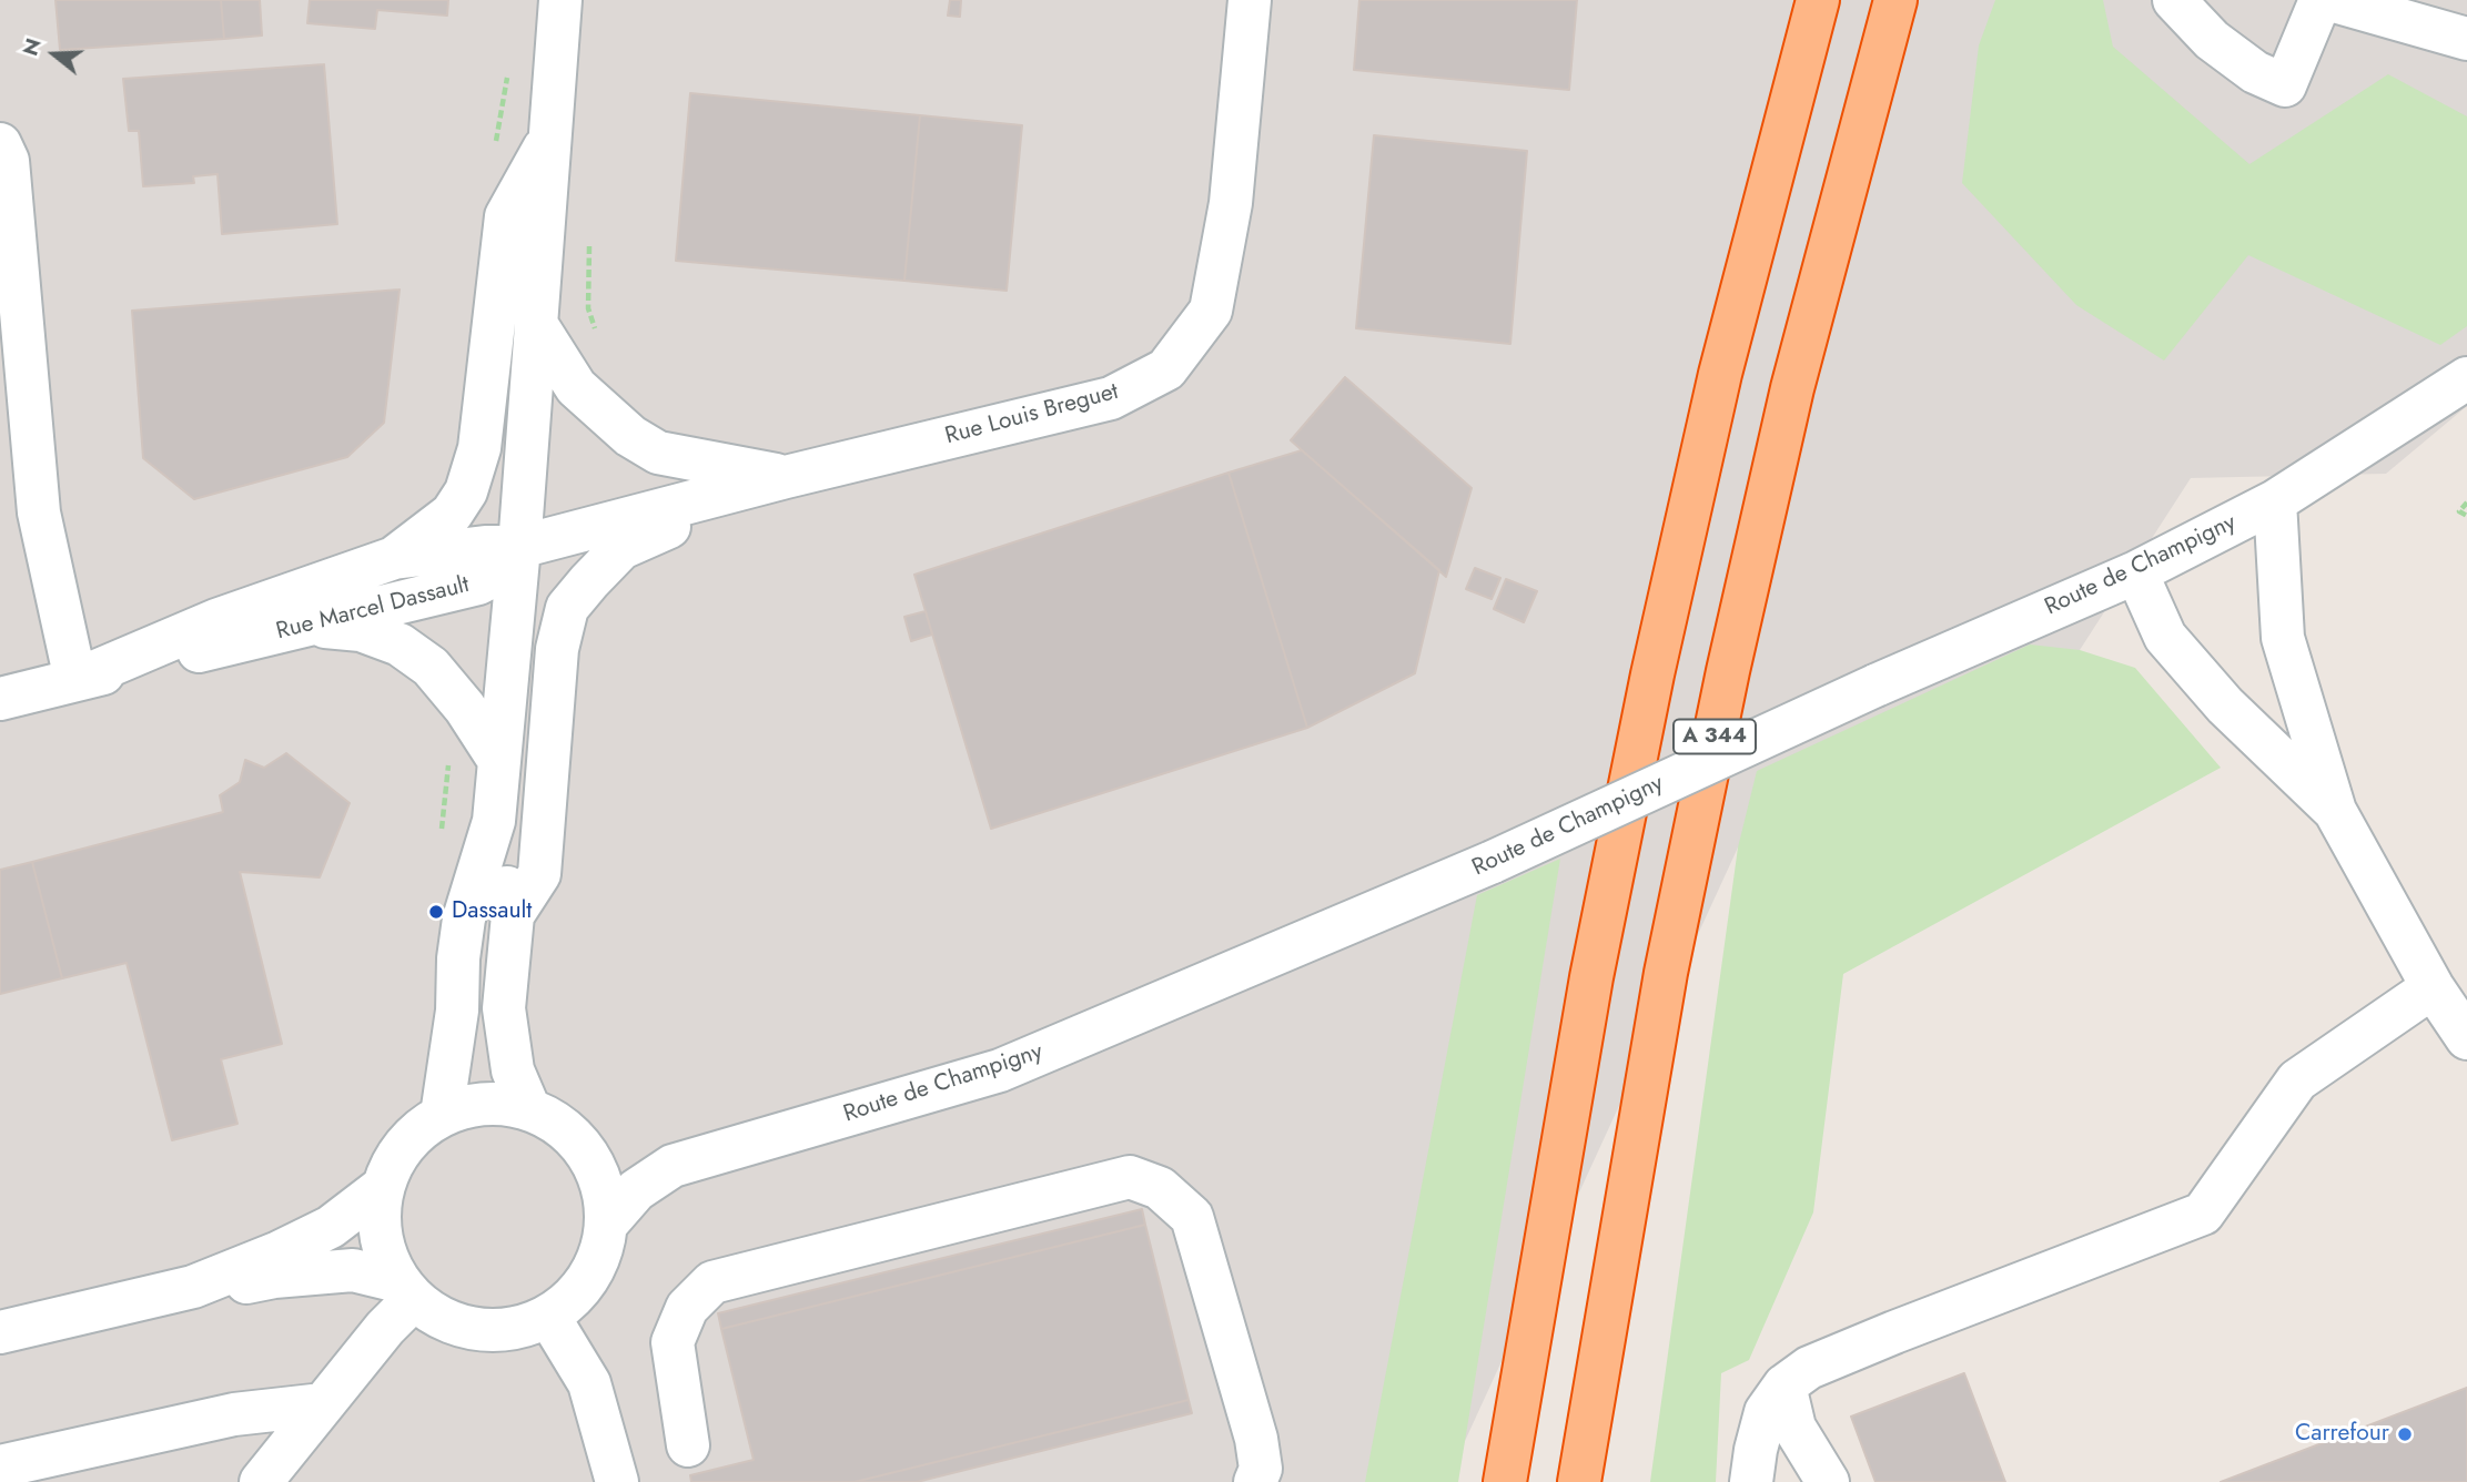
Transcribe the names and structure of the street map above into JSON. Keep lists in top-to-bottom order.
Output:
{
  "streets": {
    "highway": ["A 344"],
    "street": ["Rue Louis Breguet", "Route de Champigny", "Rue Marcel Dassault"]
  },
  "crossings": [
    ["Rue Louis Breguet", "Rue Marcel Dassault"]
  ],
  "places": ["Dassault", "Carrefour"],
  "north": "left"
}
